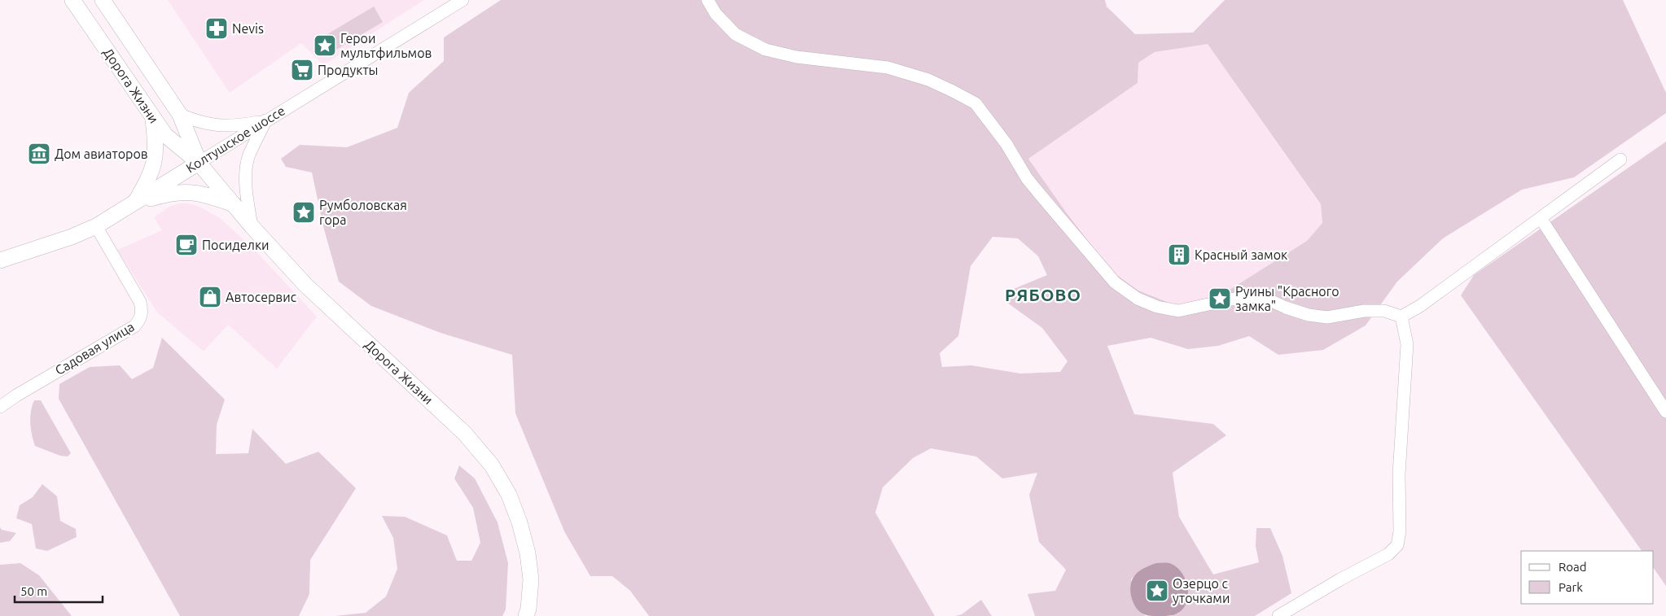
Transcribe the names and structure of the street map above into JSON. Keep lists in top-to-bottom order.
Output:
{
  "streets": {
    "main road": ["Дорога Жизни", "Колтушское шоссе"],
    "street": ["Садовая улица"]
  },
  "crossings": [
    ["Дорога Жизни", "Колтушское шоссе"],
    ["Колтушское шоссе", "Садовая улица"]
  ],
  "districts": ["РЯБОВО"],
  "places": {
    "pharmacy": ["Nevis"],
    "place": [
      "Герои мультфильмов",
      "Румболовская гора",
      "Руины \"Красного замка\"",
      "Озерцо с уточками"
    ],
    "supermarket": ["Продукты"],
    "museum": ["Дом авиаторов"],
    "cafe": ["Посиделки"],
    "building": ["Красный замок"],
    "shop": ["Автосервис"]
  },
  "legend": ["Road", "Park"],
  "scale_bar": "50 m"
}
